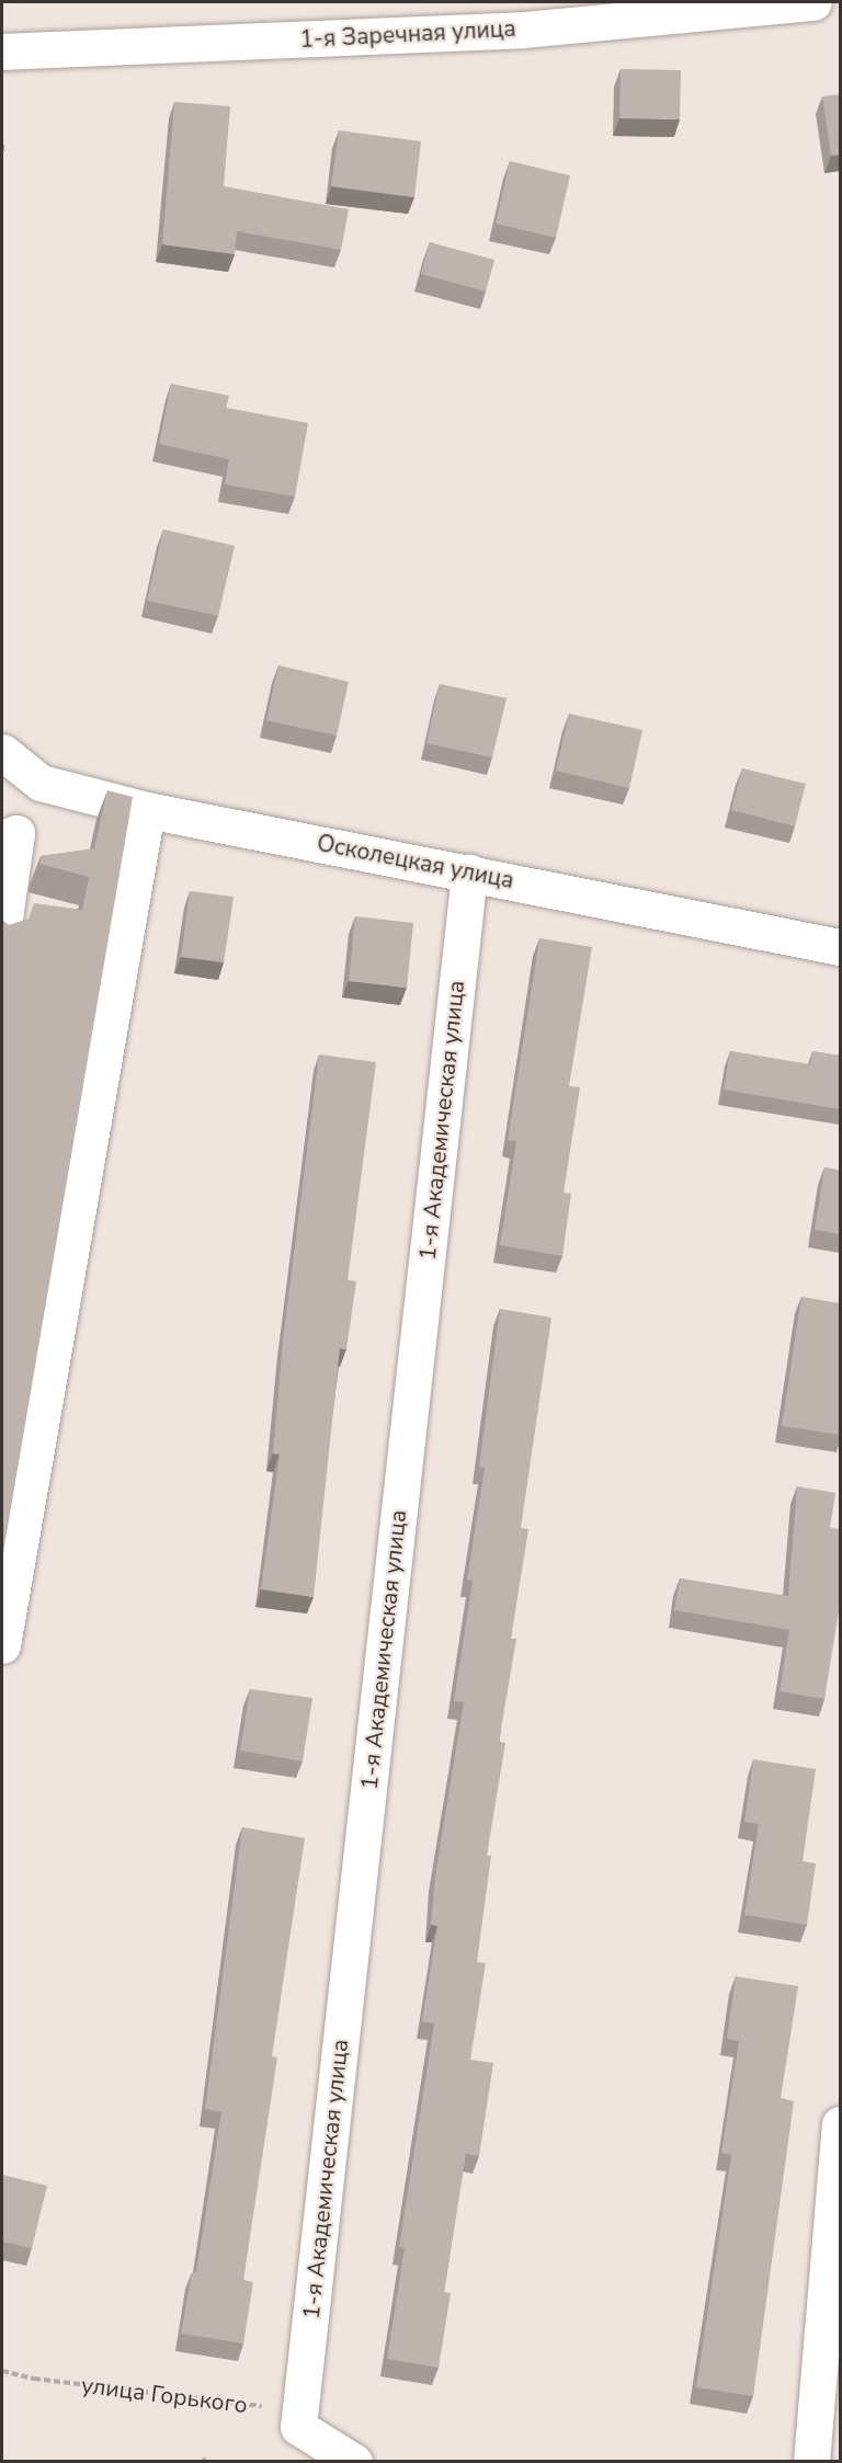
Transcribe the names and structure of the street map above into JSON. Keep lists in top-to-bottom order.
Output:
{
  "streets": {
    "street": ["1-я Заречная улица", "Осколецкая улица", "1-я Академическая улица"],
    "path": ["улица Горького"]
  },
  "crossings": [
    ["Осколецкая улица", "1-я Академическая улица"],
    ["1-я Академическая улица", "улица Горького"]
  ]
}
